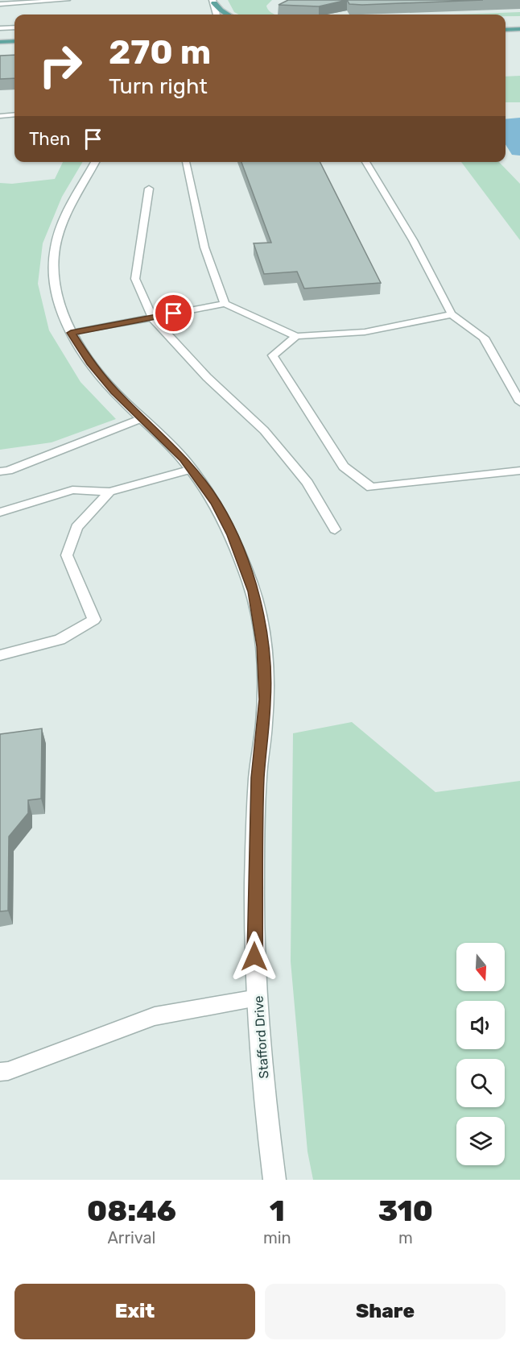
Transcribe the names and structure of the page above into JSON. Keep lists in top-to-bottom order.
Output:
{
  "streets": {
    "street": ["Stafford Drive"]
  },
  "north": "bottom",
  "page": {
    "turn": ["270 m", "Turn right"],
    "then": "Then",
    "eta": [
      "08:46",
      "Arrival",
      "1",
      "min",
      "310",
      "m"
    ],
    "buttons": ["Exit", "Share"]
  }
}
